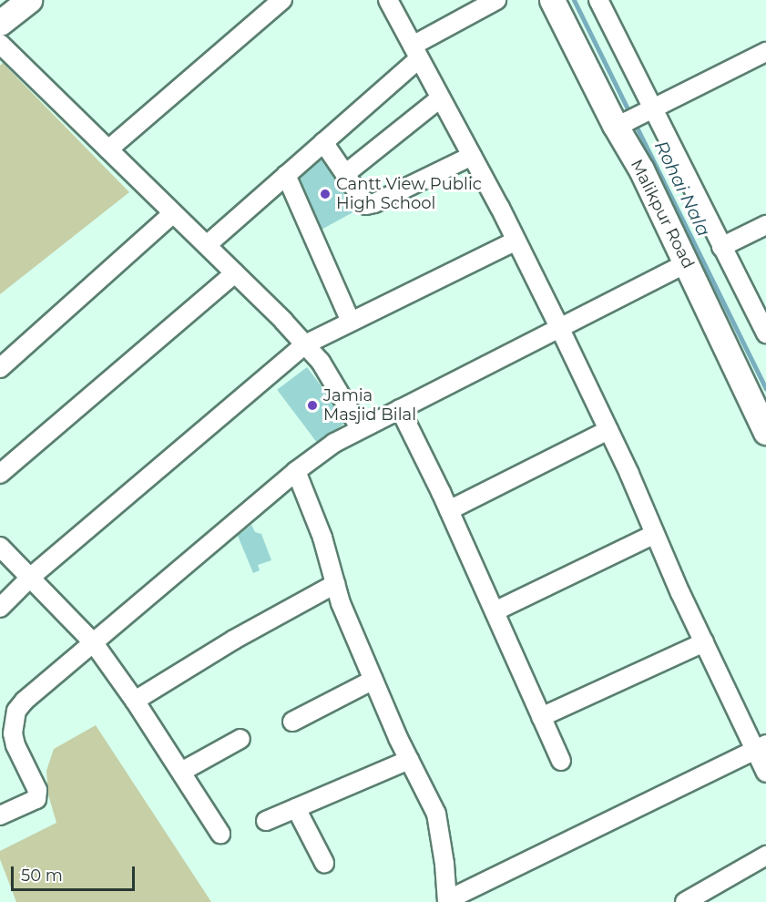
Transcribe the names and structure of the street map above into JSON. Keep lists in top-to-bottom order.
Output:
{
  "streets": {
    "street": ["Malikpur Road"]
  },
  "water": ["Rohai Nala"],
  "places": ["Cantt View Public High School", "Jamia Masjid Bilal"],
  "scale_bar": "50 m"
}
